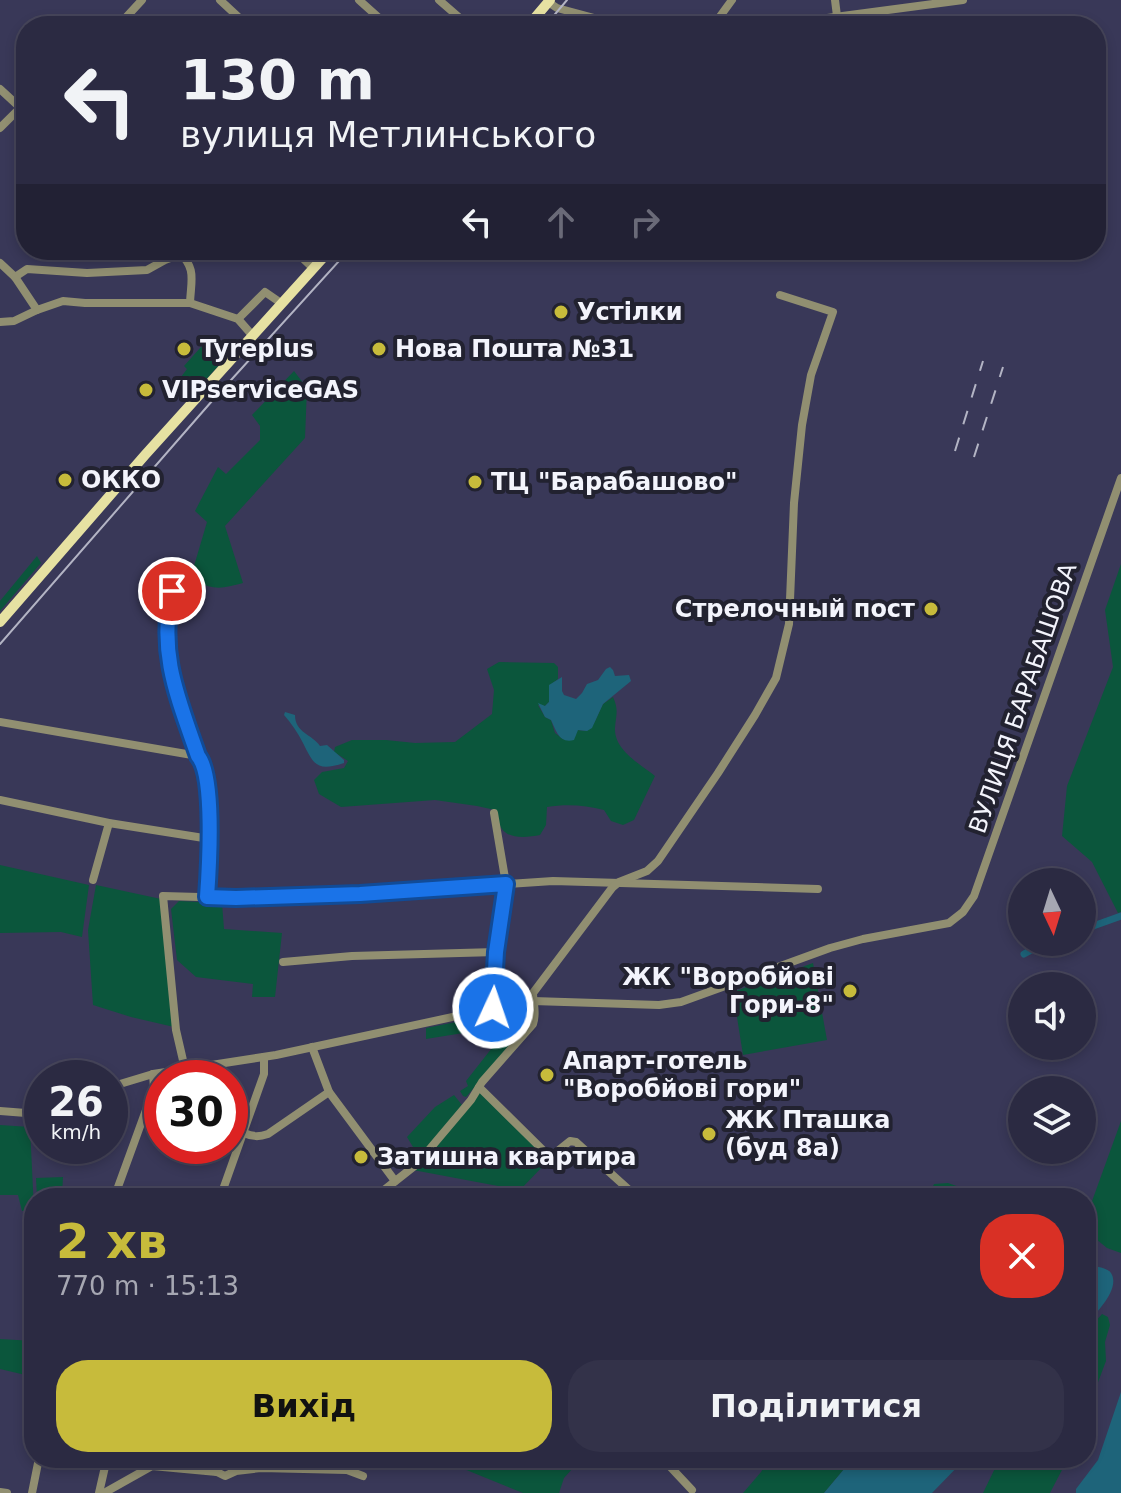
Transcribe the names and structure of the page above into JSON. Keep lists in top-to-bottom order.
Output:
{
  "streets": {
    "street": ["ВУЛИЦЯ БАРАБАШОВА"]
  },
  "places": [
    "Устілки",
    "Tyreplus",
    "Нова Пошта №31",
    "VIPserviceGAS",
    "ОККО",
    "ТЦ \"Барабашово\"",
    "Стрелочный пост",
    "ЖК \"Воробйові Гори-8\"",
    "Апарт-готель \"Воробйові гори\"",
    "ЖК Пташка (буд 8а)",
    "Затишна квартира"
  ],
  "north": "bottom",
  "page": {
    "turn": ["130 m", "вулиця Метлинського"],
    "speed": "26 km/h",
    "limit": "30",
    "heading": ["2 хв", "770 m · 15:13"],
    "buttons": ["Вихід", "Поділитися"]
  }
}
